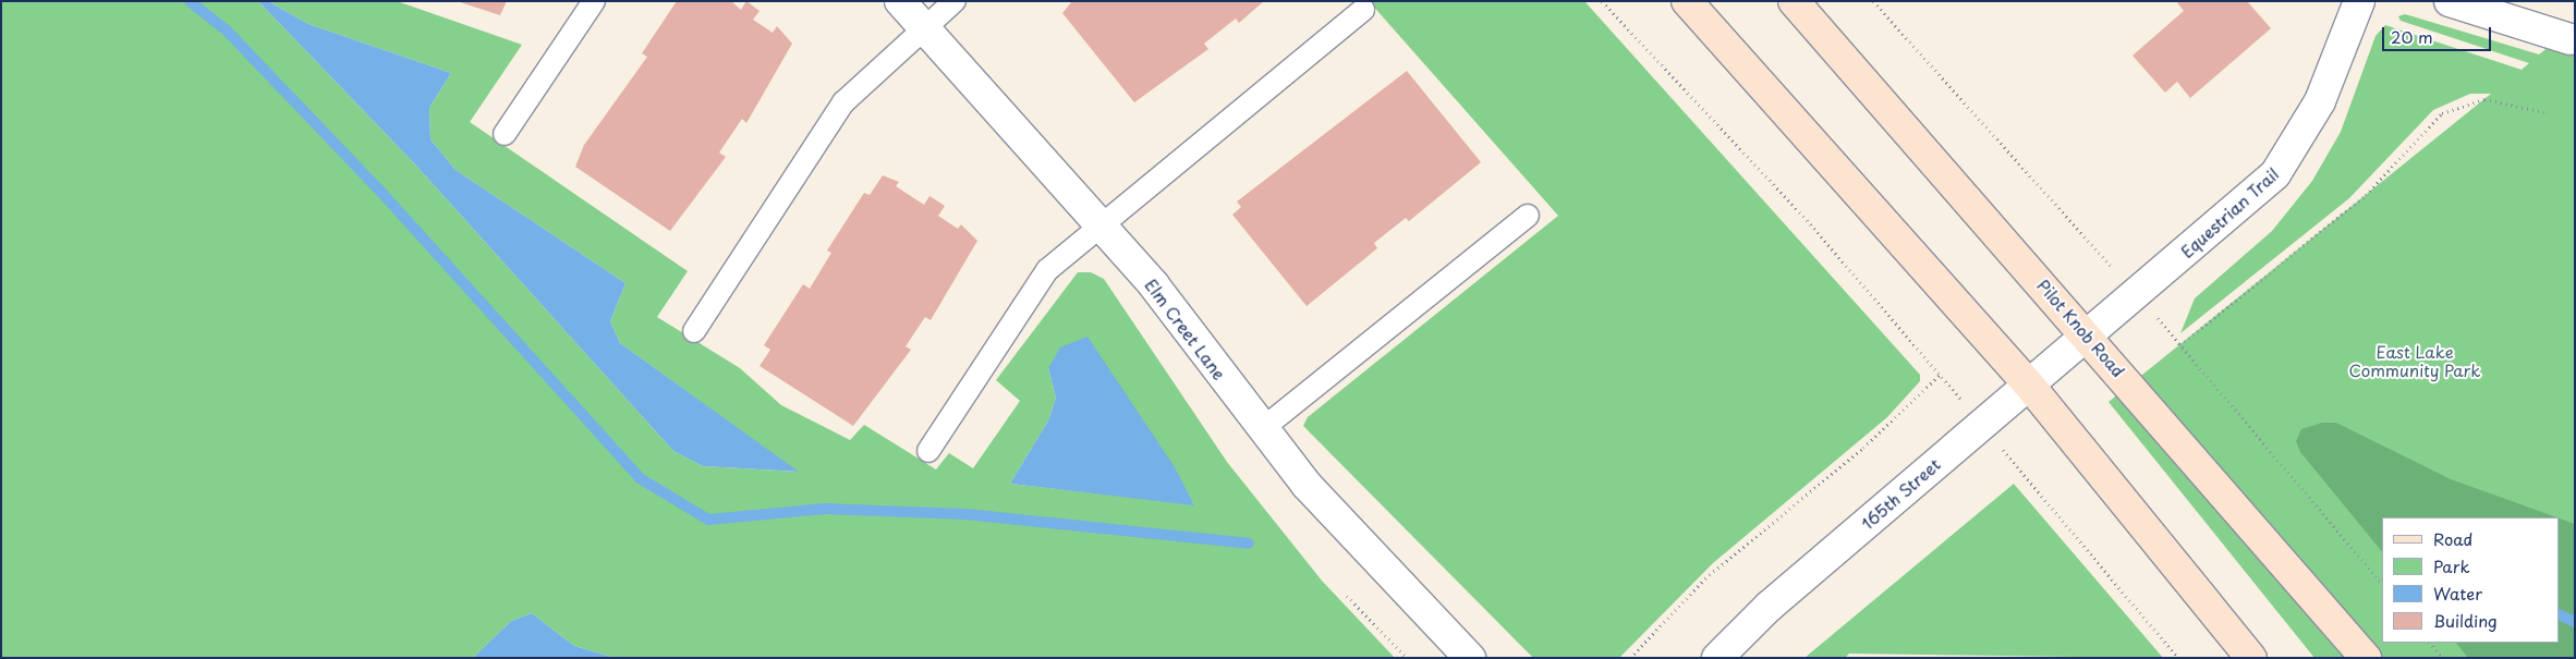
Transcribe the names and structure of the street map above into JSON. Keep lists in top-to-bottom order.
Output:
{
  "streets": {
    "main road": ["Pilot Knob Road"],
    "street": ["Equestrian Trail", "Elm Creet Lane", "165th Street"]
  },
  "crossings": [
    ["Equestrian Trail", "Pilot Knob Road"],
    ["Equestrian Trail", "165th Street"],
    ["Pilot Knob Road", "165th Street"]
  ],
  "parks": ["East Lake Community Park"],
  "legend": [
    "Road",
    "Park",
    "Water",
    "Building"
  ],
  "scale_bar": "20 m"
}
